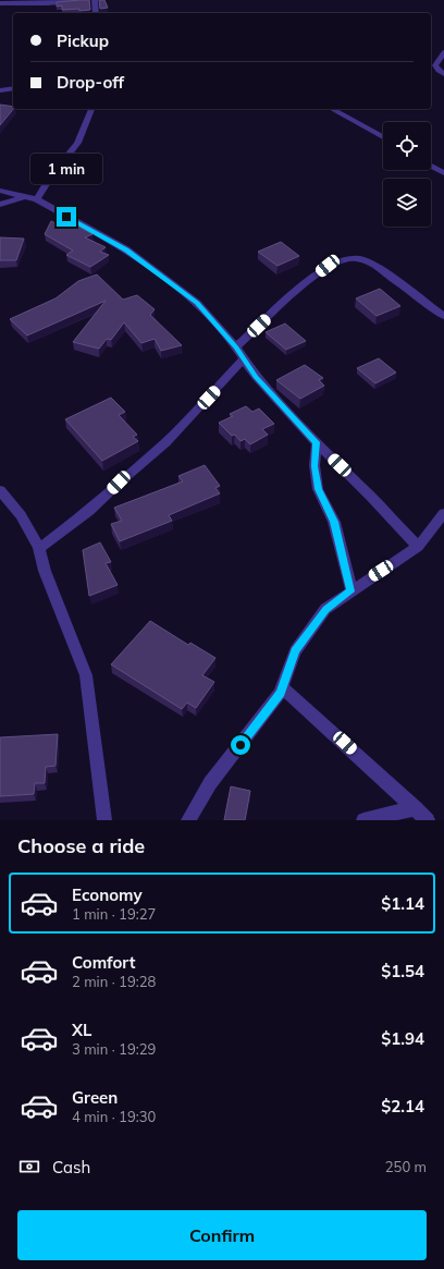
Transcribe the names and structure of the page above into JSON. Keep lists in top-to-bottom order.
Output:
{
  "page": {
    "banner": ["Pickup", "Drop-off"],
    "bubble": "1 min",
    "heading": "Choose a ride",
    "list": [
      {
        "name": "Economy",
        "note": "1 min · 19:27",
        "value": "$1.14"
      },
      {
        "name": "Comfort",
        "note": "2 min · 19:28",
        "value": "$1.54"
      },
      {
        "name": "XL",
        "note": "3 min · 19:29",
        "value": "$1.94"
      },
      {
        "name": "Green",
        "note": "4 min · 19:30",
        "value": "$2.14"
      }
    ],
    "pay": ["Cash", "250 m"],
    "buttons": "Confirm"
  }
}
